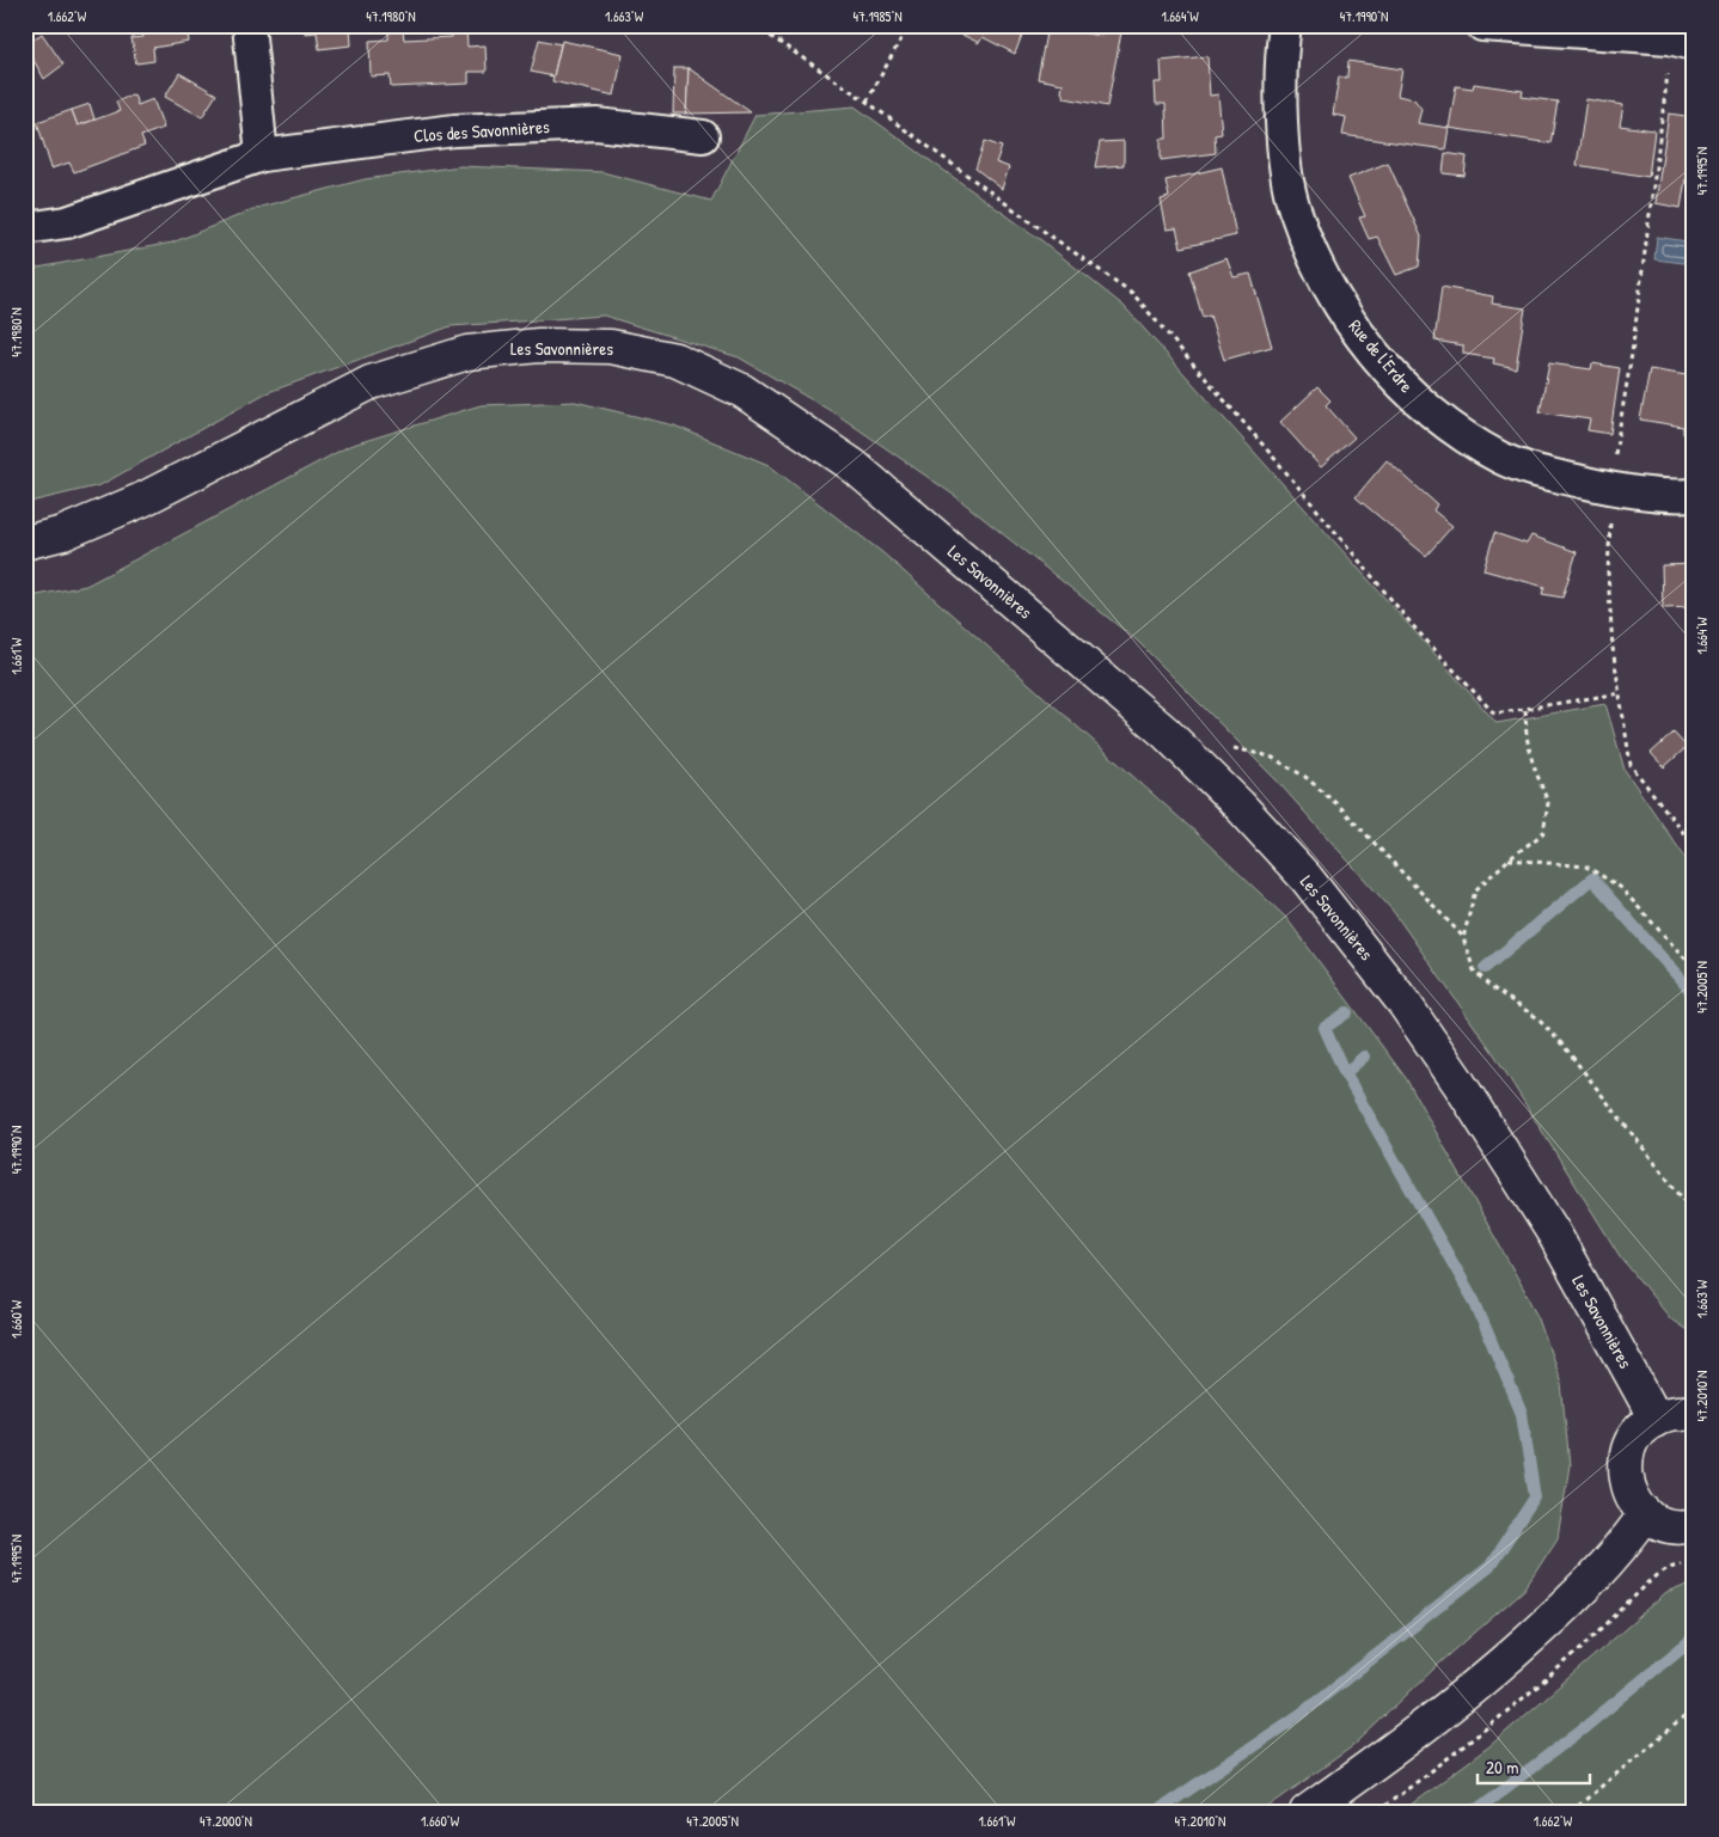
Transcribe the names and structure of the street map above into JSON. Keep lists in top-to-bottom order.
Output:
{
  "streets": {
    "street": ["Clos des Savonnières", "Les Savonnières", "Rue de l'Erdre"]
  },
  "scale_bar": "20 m",
  "coordinates": [
    "1.662°W",
    "47.1980°N",
    "1.663°W",
    "47.1985°N",
    "1.664°W",
    "47.1990°N",
    "47.1995°N",
    "1.661°W",
    "47.2005°N",
    "1.660°W",
    "47.2010°N",
    "47.2000°N"
  ]
}
